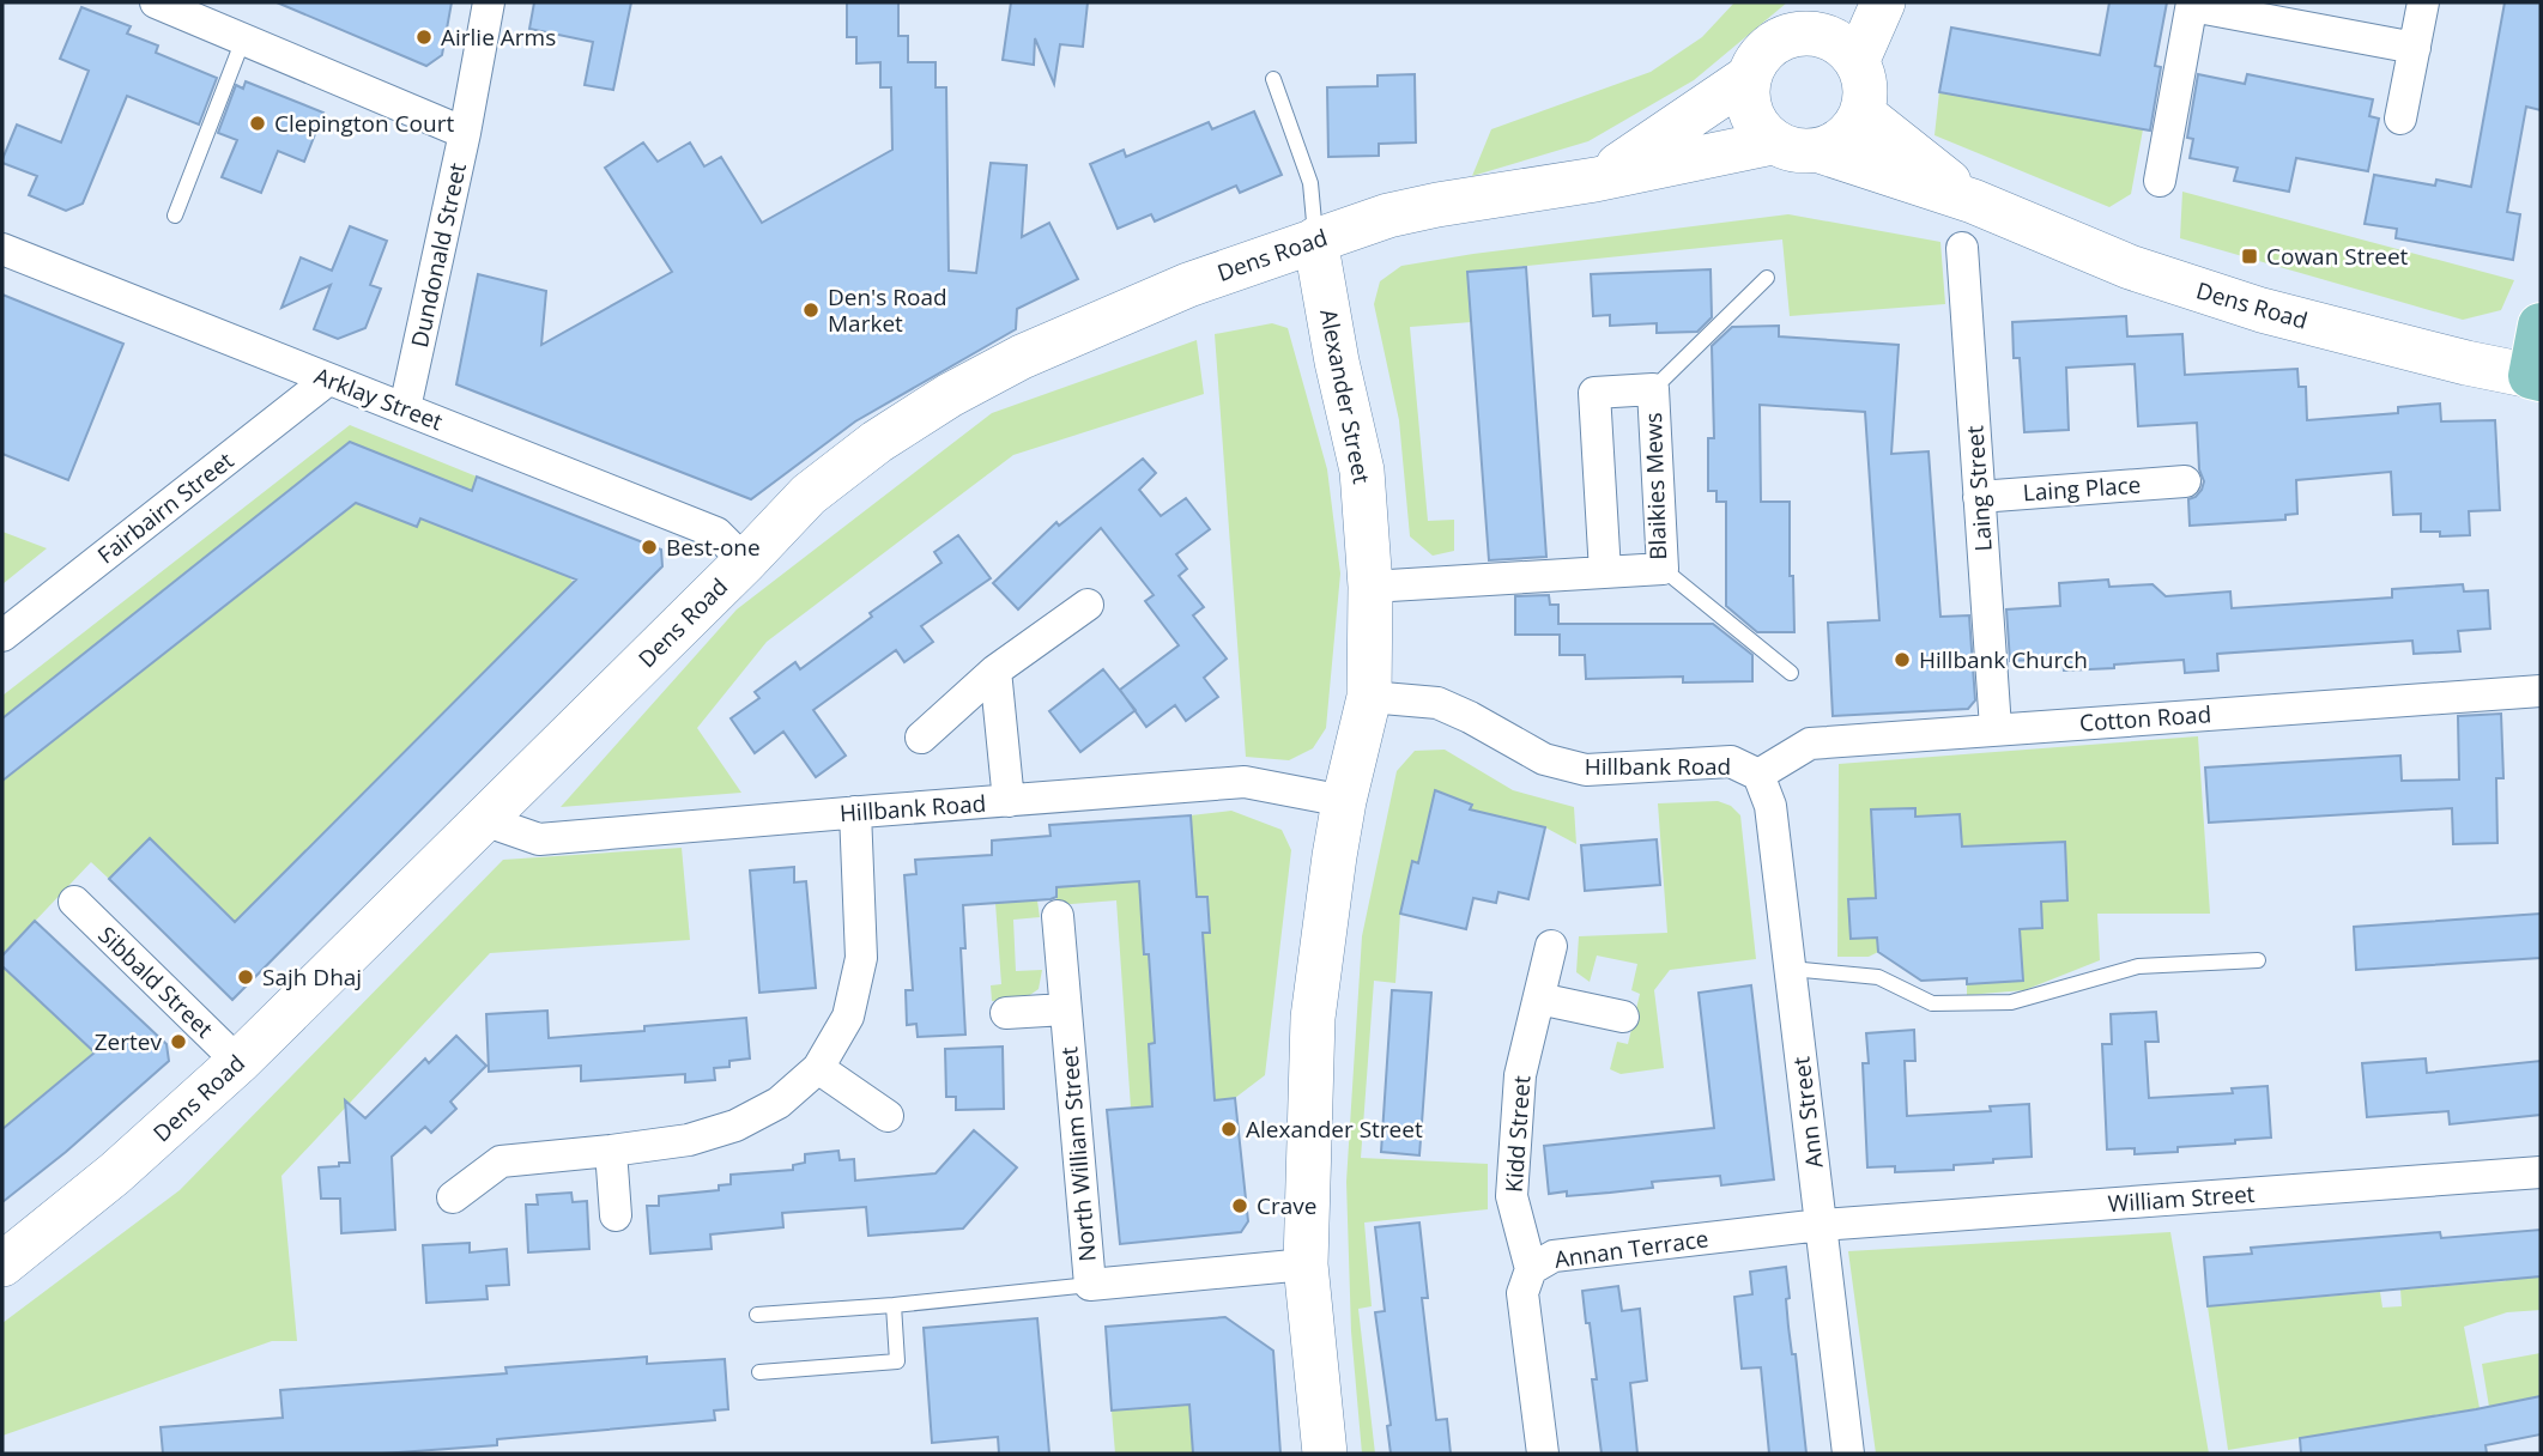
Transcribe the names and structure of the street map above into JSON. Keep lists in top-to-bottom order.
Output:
{
  "streets": {
    "main road": ["Dens Road", "Alexander Street"],
    "street": [
      "Dundonald Street",
      "Arklay Street",
      "Blaikies Mews",
      "Laing Street",
      "Laing Place",
      "Fairbairn Street",
      "Cotton Road",
      "Hillbank Road",
      "Sibbald Street",
      "Ann Street",
      "Kidd Street",
      "North William Street",
      "William Street",
      "Annan Terrace"
    ]
  },
  "crossings": [
    ["Dundonald Street", "Arklay Street"],
    ["Dens Road", "Alexander Street"],
    ["Dens Road", "Arklay Street"],
    ["Dens Road", "Hillbank Road"],
    ["Dens Road", "Sibbald Street"],
    ["Alexander Street", "Blaikies Mews"],
    ["Alexander Street", "Hillbank Road"],
    ["Alexander Street", "North William Street"],
    ["Arklay Street", "Fairbairn Street"],
    ["Laing Street", "Laing Place"],
    ["Laing Street", "Cotton Road"],
    ["Cotton Road", "Hillbank Road"],
    ["Cotton Road", "Ann Street"],
    ["Hillbank Road", "Ann Street"],
    ["Ann Street", "William Street"],
    ["Ann Street", "Annan Terrace"],
    ["Kidd Street", "Annan Terrace"],
    ["William Street", "Annan Terrace"]
  ],
  "places": {
    "other": [
      "Airlie Arms",
      "Clepington Court",
      "Den's Road Market",
      "Best-one",
      "Hillbank Church",
      "Sajh Dhaj",
      "Zertev",
      "Alexander Street",
      "Crave"
    ],
    "transit": ["Cowan Street"]
  }
}
